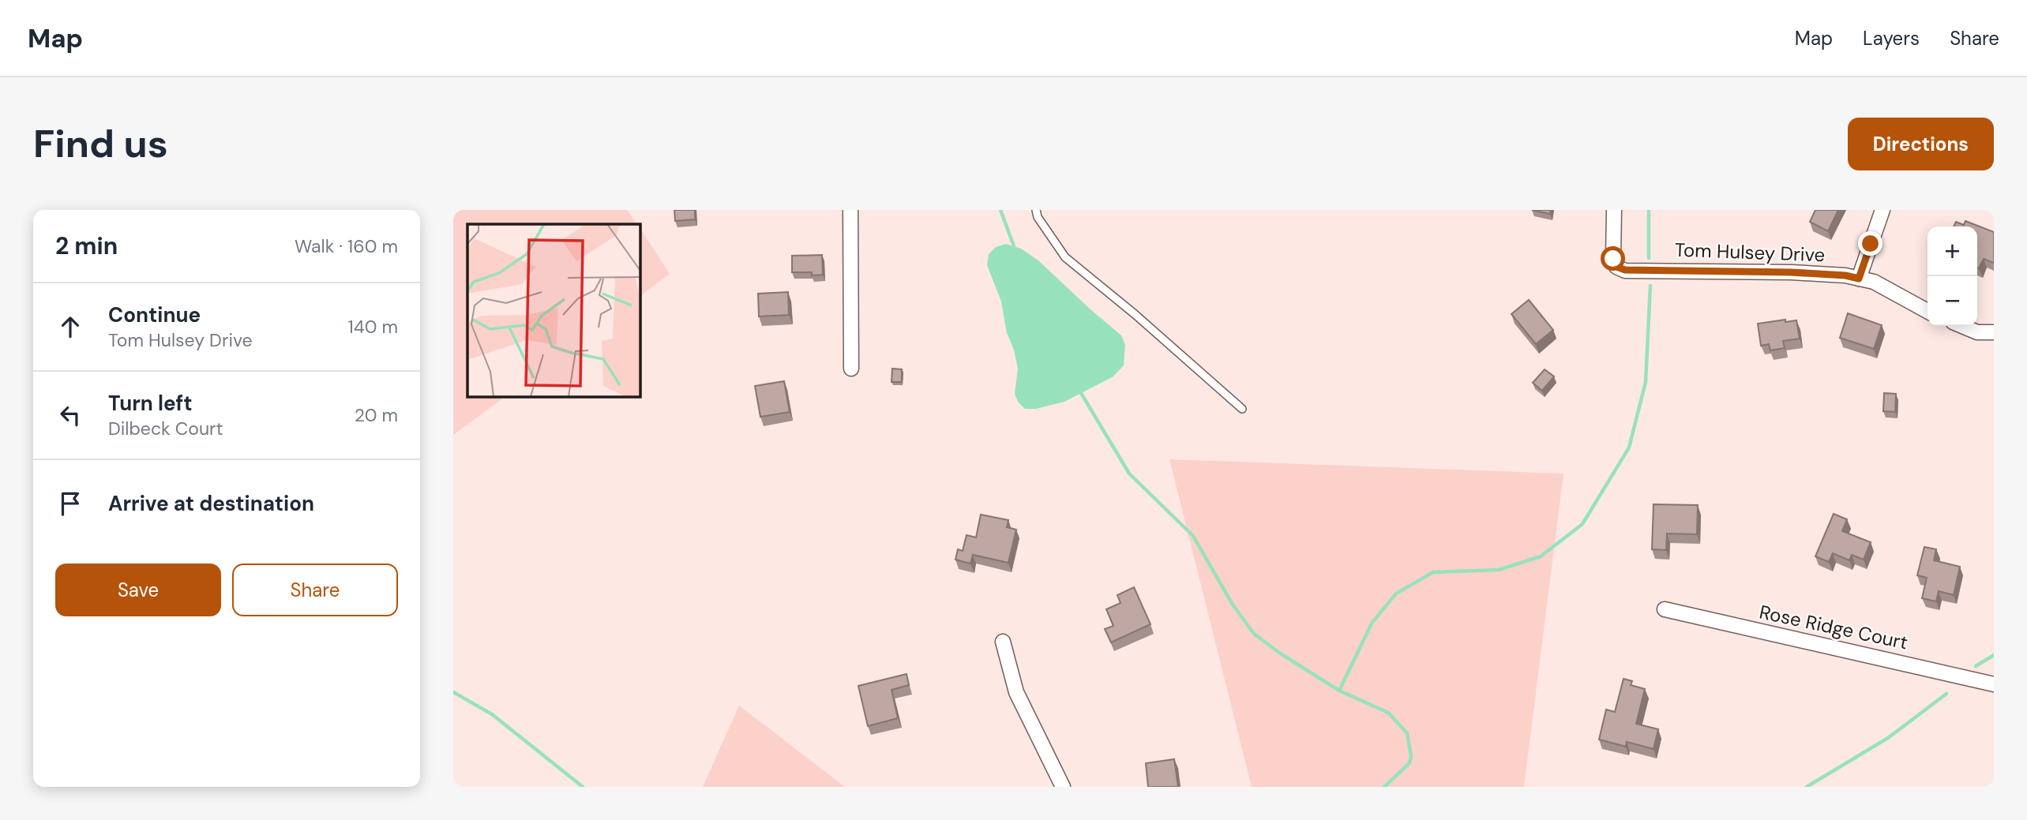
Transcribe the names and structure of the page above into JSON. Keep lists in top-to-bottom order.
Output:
{
  "streets": {
    "street": ["Tom Hulsey Drive", "Rose Ridge Court"]
  },
  "page": {
    "header": "Map",
    "nav": ["Map", "Layers", "Share"],
    "buttons": [
      "Directions",
      ["Save", "Share"]
    ],
    "title": "Find us",
    "heading": ["2 min", "Walk · 160 m"],
    "map_buttons": ["+", "−"],
    "list": [
      ["Continue", "Tom Hulsey Drive", "140 m"],
      ["Turn left", "Dilbeck Court", "20 m"],
      "Arrive at destination"
    ]
  }
}
